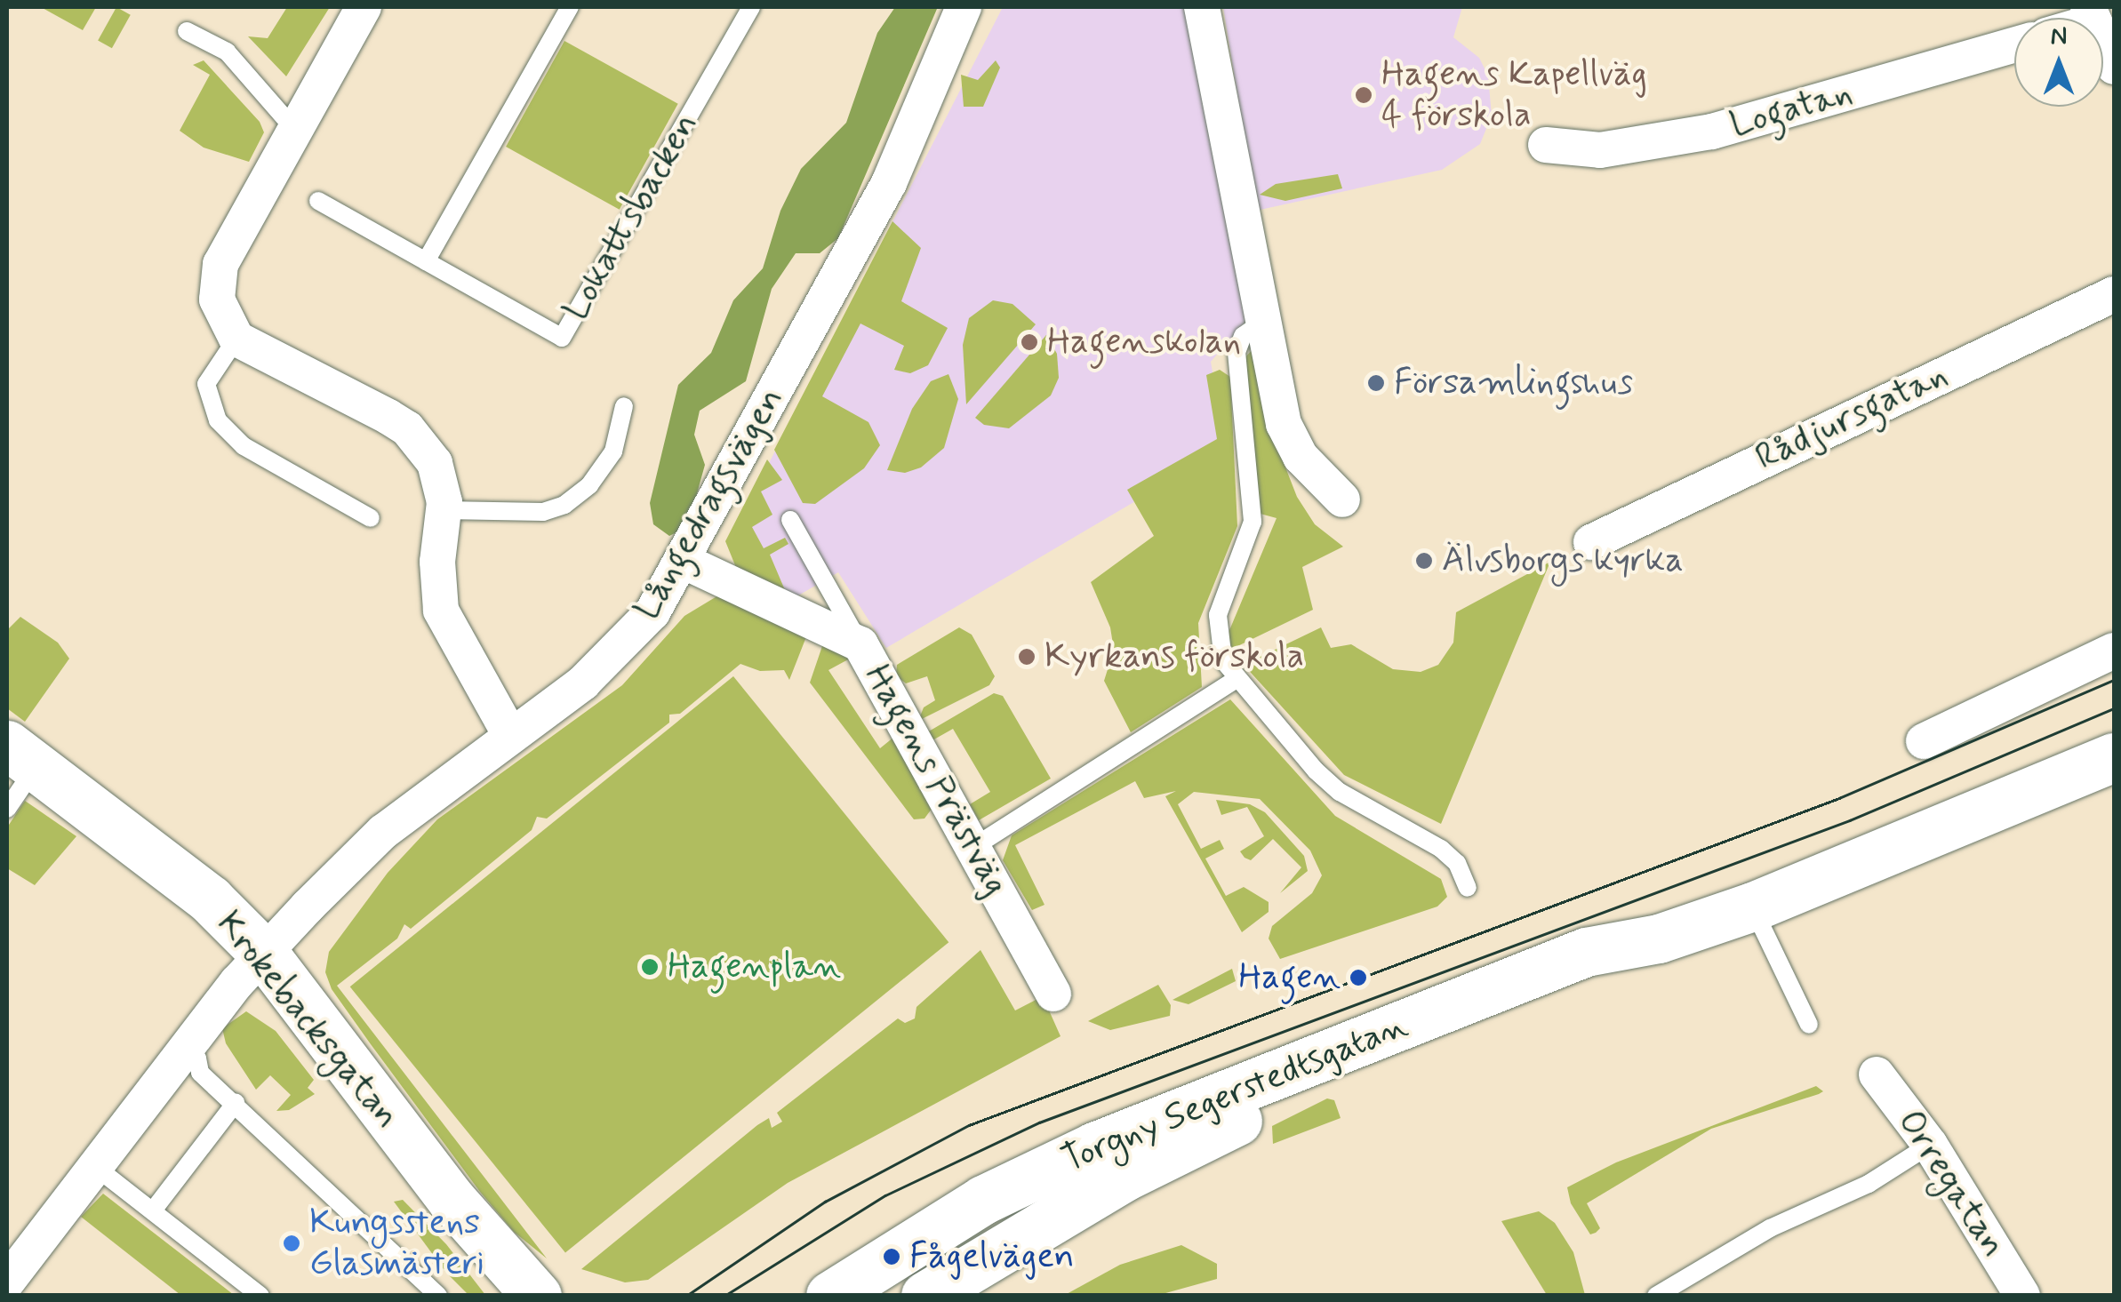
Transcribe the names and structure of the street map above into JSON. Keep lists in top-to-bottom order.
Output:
{
  "streets": {
    "street": [
      "Logatan",
      "Rådjursgatan",
      "Långedragsvägen",
      "Hagens Prästväg",
      "Krokebacksgatan",
      "Torgny Segerstedtsgatan",
      "Orregatan"
    ],
    "lane": ["Lokattsbacken"]
  },
  "crossings": [
    ["Långedragsvägen", "Hagens Prästväg"],
    ["Långedragsvägen", "Krokebacksgatan"]
  ],
  "places": [
    "Hagens Kapellväg 4 förskola",
    "Hagenskolan",
    "Församlingshus",
    "Älvsborgs kyrka",
    "Kyrkans förskola",
    "Hagenplan",
    "Hagen",
    "Kungsstens Glasmästeri",
    "Fågelvägen"
  ],
  "north": "top"
}
